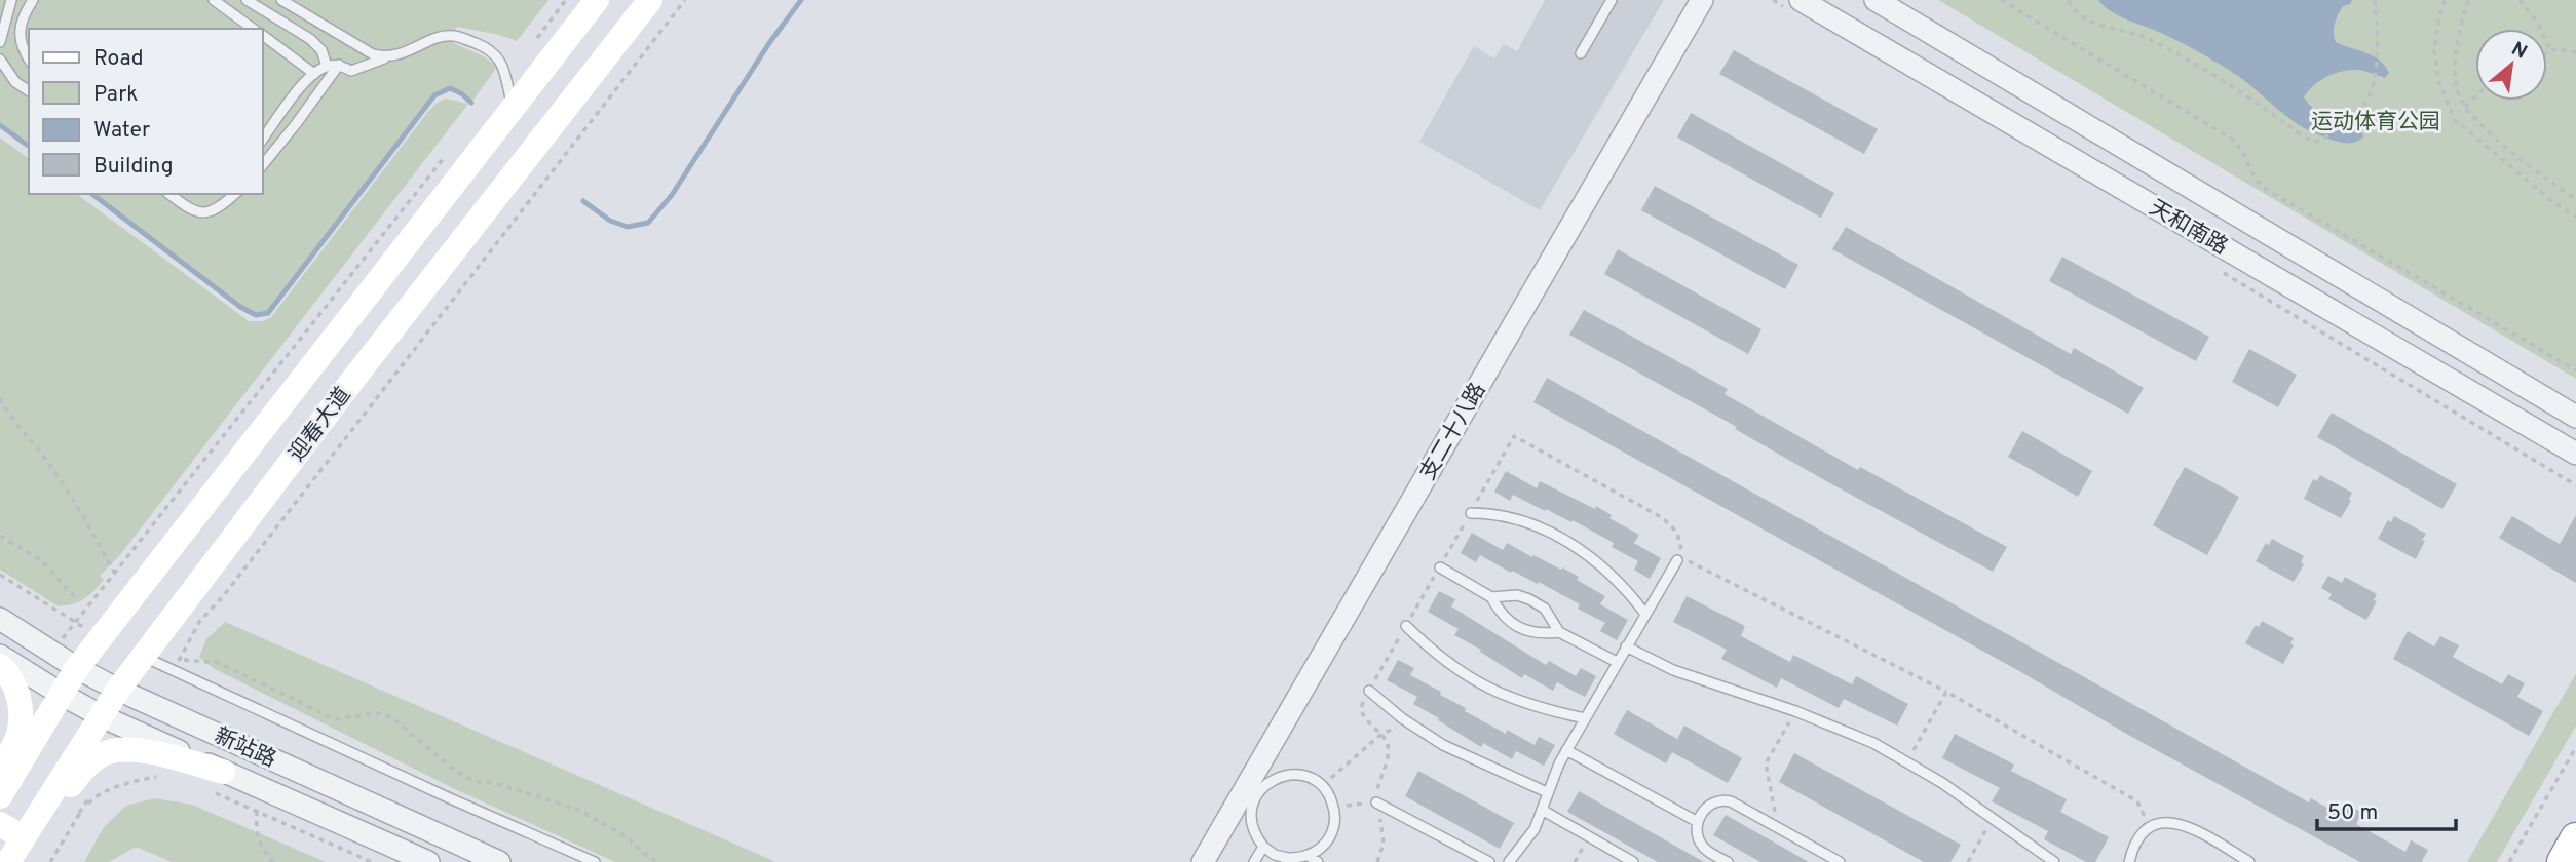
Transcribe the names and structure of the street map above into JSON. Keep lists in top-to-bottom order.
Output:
{
  "streets": {
    "main road": ["迎春大道"],
    "street": ["天和南路", "支二十八路", "新站路"]
  },
  "crossings": [
    ["迎春大道", "新站路"]
  ],
  "parks": ["运动体育公园"],
  "legend": [
    "Road",
    "Park",
    "Water",
    "Building"
  ],
  "scale_bar": "50 m",
  "north": "top right"
}
